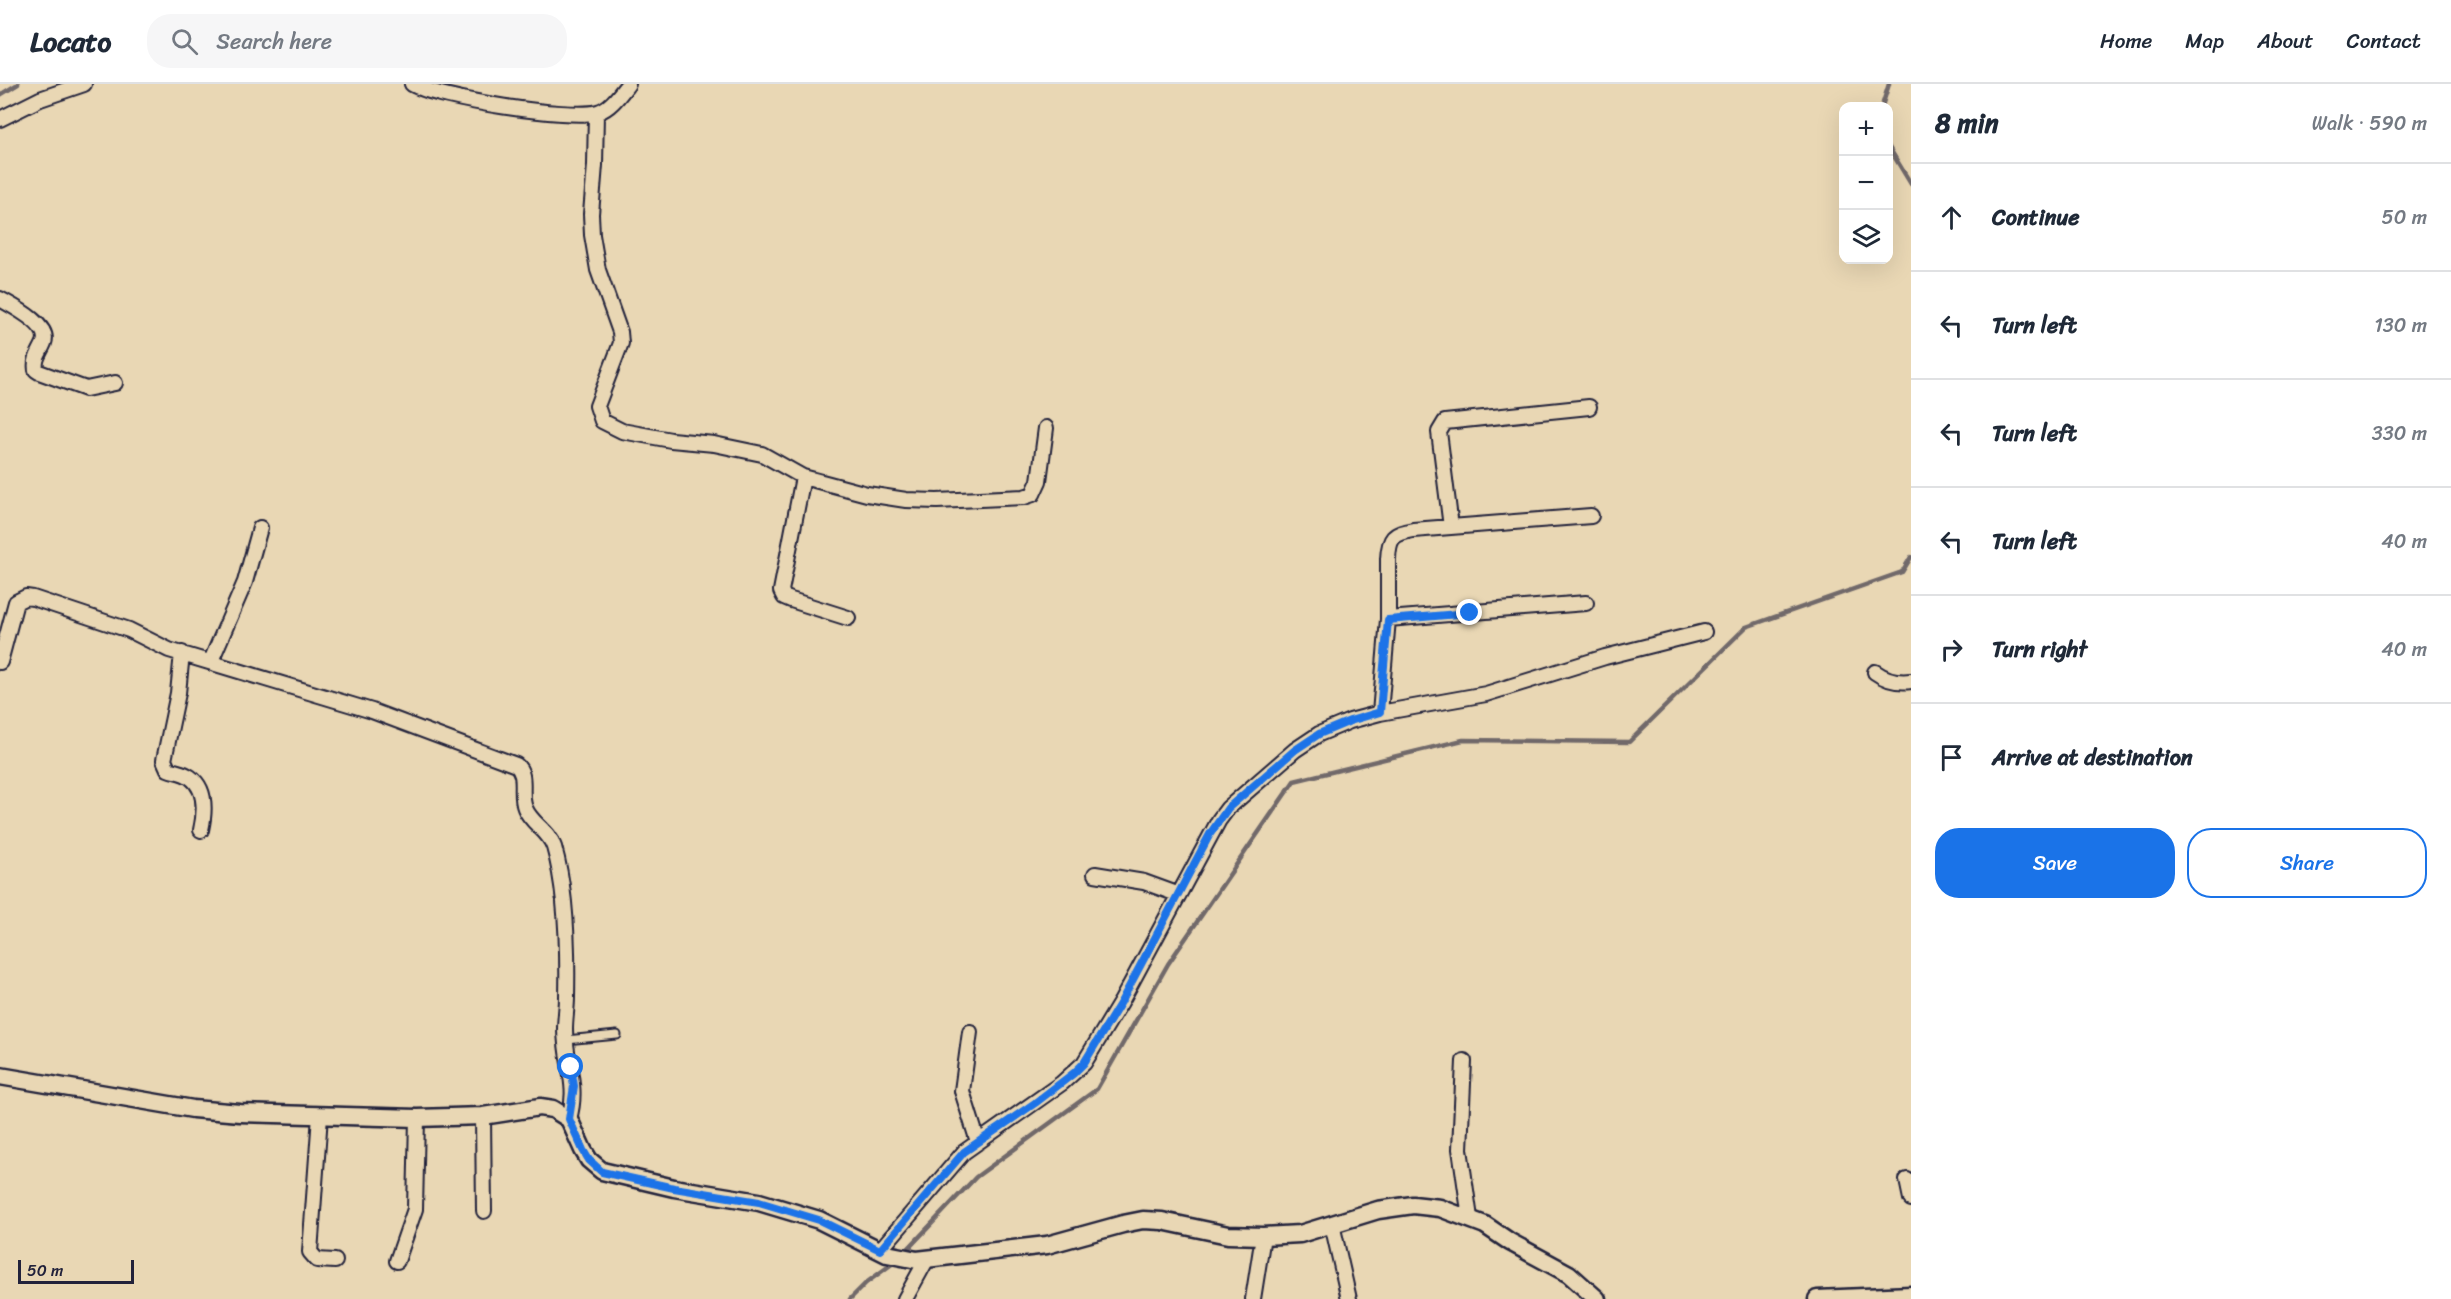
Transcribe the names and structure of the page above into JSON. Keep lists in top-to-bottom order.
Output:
{
  "scale_bar": "50 m",
  "page": {
    "header": "Locato",
    "search": "Search here",
    "nav": [
      "Home",
      "Map",
      "About",
      "Contact"
    ],
    "heading": ["8 min", "Walk · 590 m"],
    "map_buttons": ["+", "−"],
    "list": [
      ["Continue", "50 m"],
      ["Turn left", "130 m"],
      ["Turn left", "330 m"],
      ["Turn left", "40 m"],
      ["Turn right", "40 m"],
      "Arrive at destination"
    ],
    "buttons": ["Save", "Share"],
    "scale": "50 m"
  }
}
